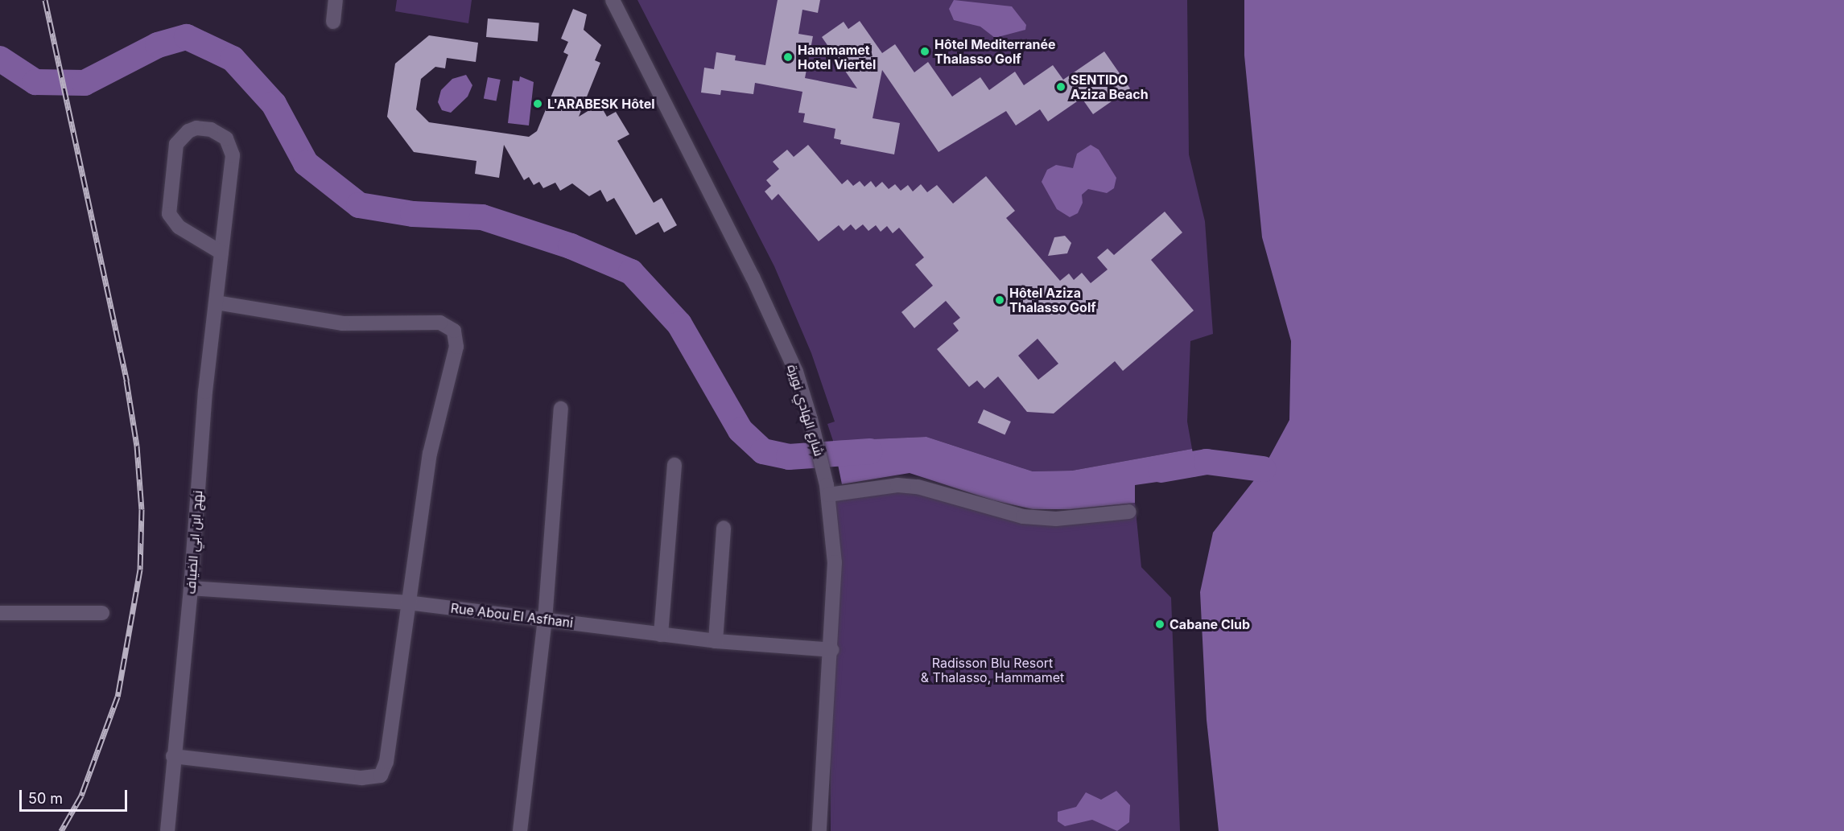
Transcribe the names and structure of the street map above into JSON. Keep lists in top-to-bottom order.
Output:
{
  "streets": {
    "street": ["شارع الهادي نويرة", "نهج ابن ابي الضياف", "Rue Abou El Asfhani"]
  },
  "crossings": [
    ["شارع الهادي نويرة", "Rue Abou El Asfhani"],
    ["نهج ابن ابي الضياف", "Rue Abou El Asfhani"]
  ],
  "parks": ["Radisson Blu Resort & Thalasso, Hammamet"],
  "places": [
    "Hôtel Mediterranée Thalasso Golf",
    "Hammamet Hotel Viertel",
    "SENTIDO Aziza Beach",
    "L'ARABESK Hôtel",
    "Hôtel Aziza Thalasso Golf",
    "Cabane Club"
  ],
  "scale_bar": "50 m"
}
